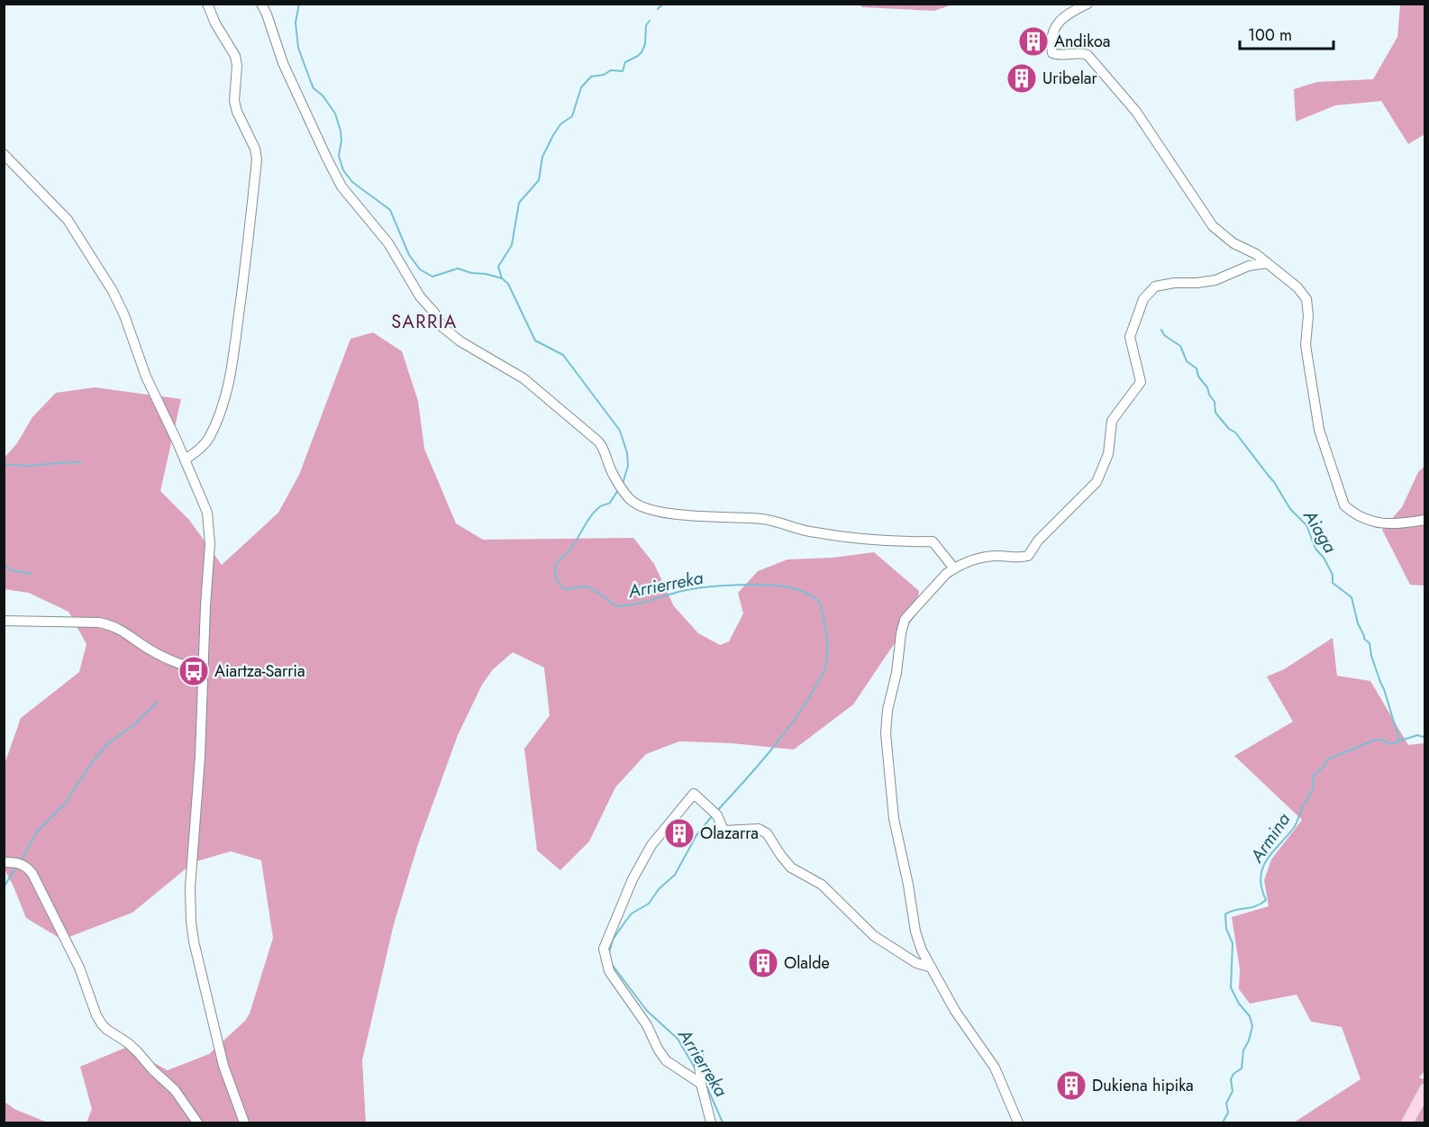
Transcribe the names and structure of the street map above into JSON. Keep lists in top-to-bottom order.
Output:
{
  "districts": ["SARRIA"],
  "water": ["Aiaga", "Arrierreka", "Armina"],
  "places": {
    "building": [
      "Andikoa",
      "Uribelar",
      "Olazarra",
      "Olalde",
      "Dukiena hipika"
    ],
    "bus stop": ["Aiartza-Sarria"]
  },
  "scale_bar": "100 m"
}
